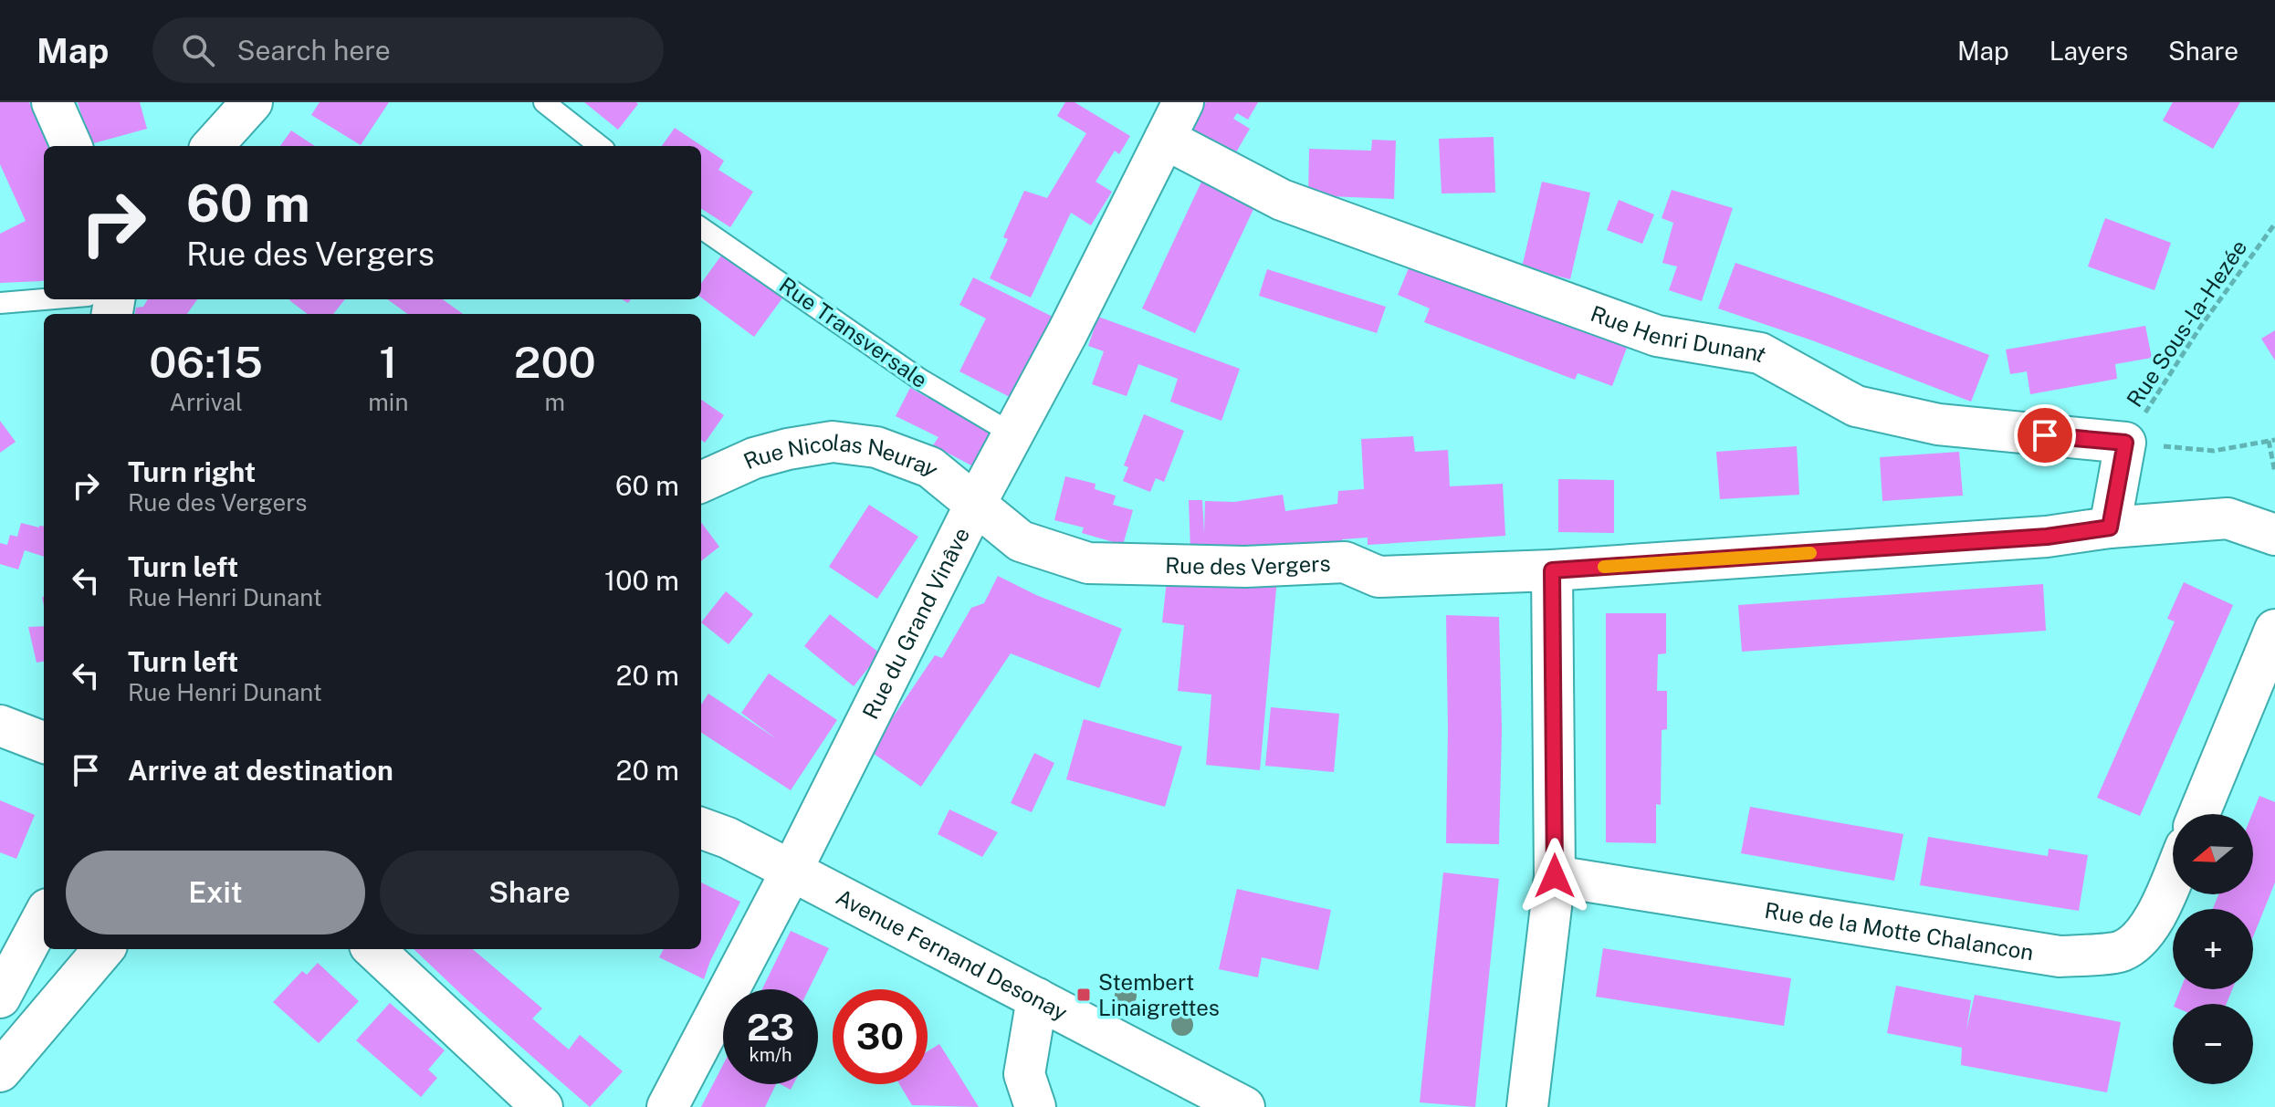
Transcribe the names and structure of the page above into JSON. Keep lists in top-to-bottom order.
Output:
{
  "streets": {
    "street": [
      "Rue Henri Dunant",
      "Rue Nicolas Neuray",
      "Rue des Vergers",
      "Rue du Grand Vinâve",
      "Rue de la Motte Chalancon",
      "Avenue Fernand Desonay"
    ],
    "lane": ["Rue Transversale"],
    "path": ["Rue Sous-la-Hezée"]
  },
  "crossings": [
    ["Rue Sous-la-Hezée", "Rue Henri Dunant"],
    ["Rue Transversale", "Rue du Grand Vinâve"],
    ["Rue Henri Dunant", "Rue du Grand Vinâve"],
    ["Rue Nicolas Neuray", "Rue des Vergers"],
    ["Rue Nicolas Neuray", "Rue du Grand Vinâve"],
    ["Rue des Vergers", "Rue du Grand Vinâve"],
    ["Rue du Grand Vinâve", "Avenue Fernand Desonay"]
  ],
  "places": {
    "transit": ["Stembert Linaigrettes"]
  },
  "north": "left",
  "page": {
    "header": "Map",
    "search": "Search here",
    "nav": ["Map", "Layers", "Share"],
    "turn": ["60 m", "Rue des Vergers"],
    "eta": [
      "06:15",
      "Arrival",
      "1",
      "min",
      "200",
      "m"
    ],
    "list": [
      {
        "name": "Turn right",
        "note": "Rue des Vergers",
        "value": "60 m"
      },
      {
        "name": "Turn left",
        "note": "Rue Henri Dunant",
        "value": "100 m"
      },
      {
        "name": "Turn left",
        "note": "Rue Henri Dunant",
        "value": "20 m"
      },
      {
        "name": "Arrive at destination",
        "value": "20 m"
      }
    ],
    "map_buttons": ["+", "−"],
    "buttons": ["Exit", "Share"],
    "speed": "23 km/h",
    "limit": "30"
  }
}
